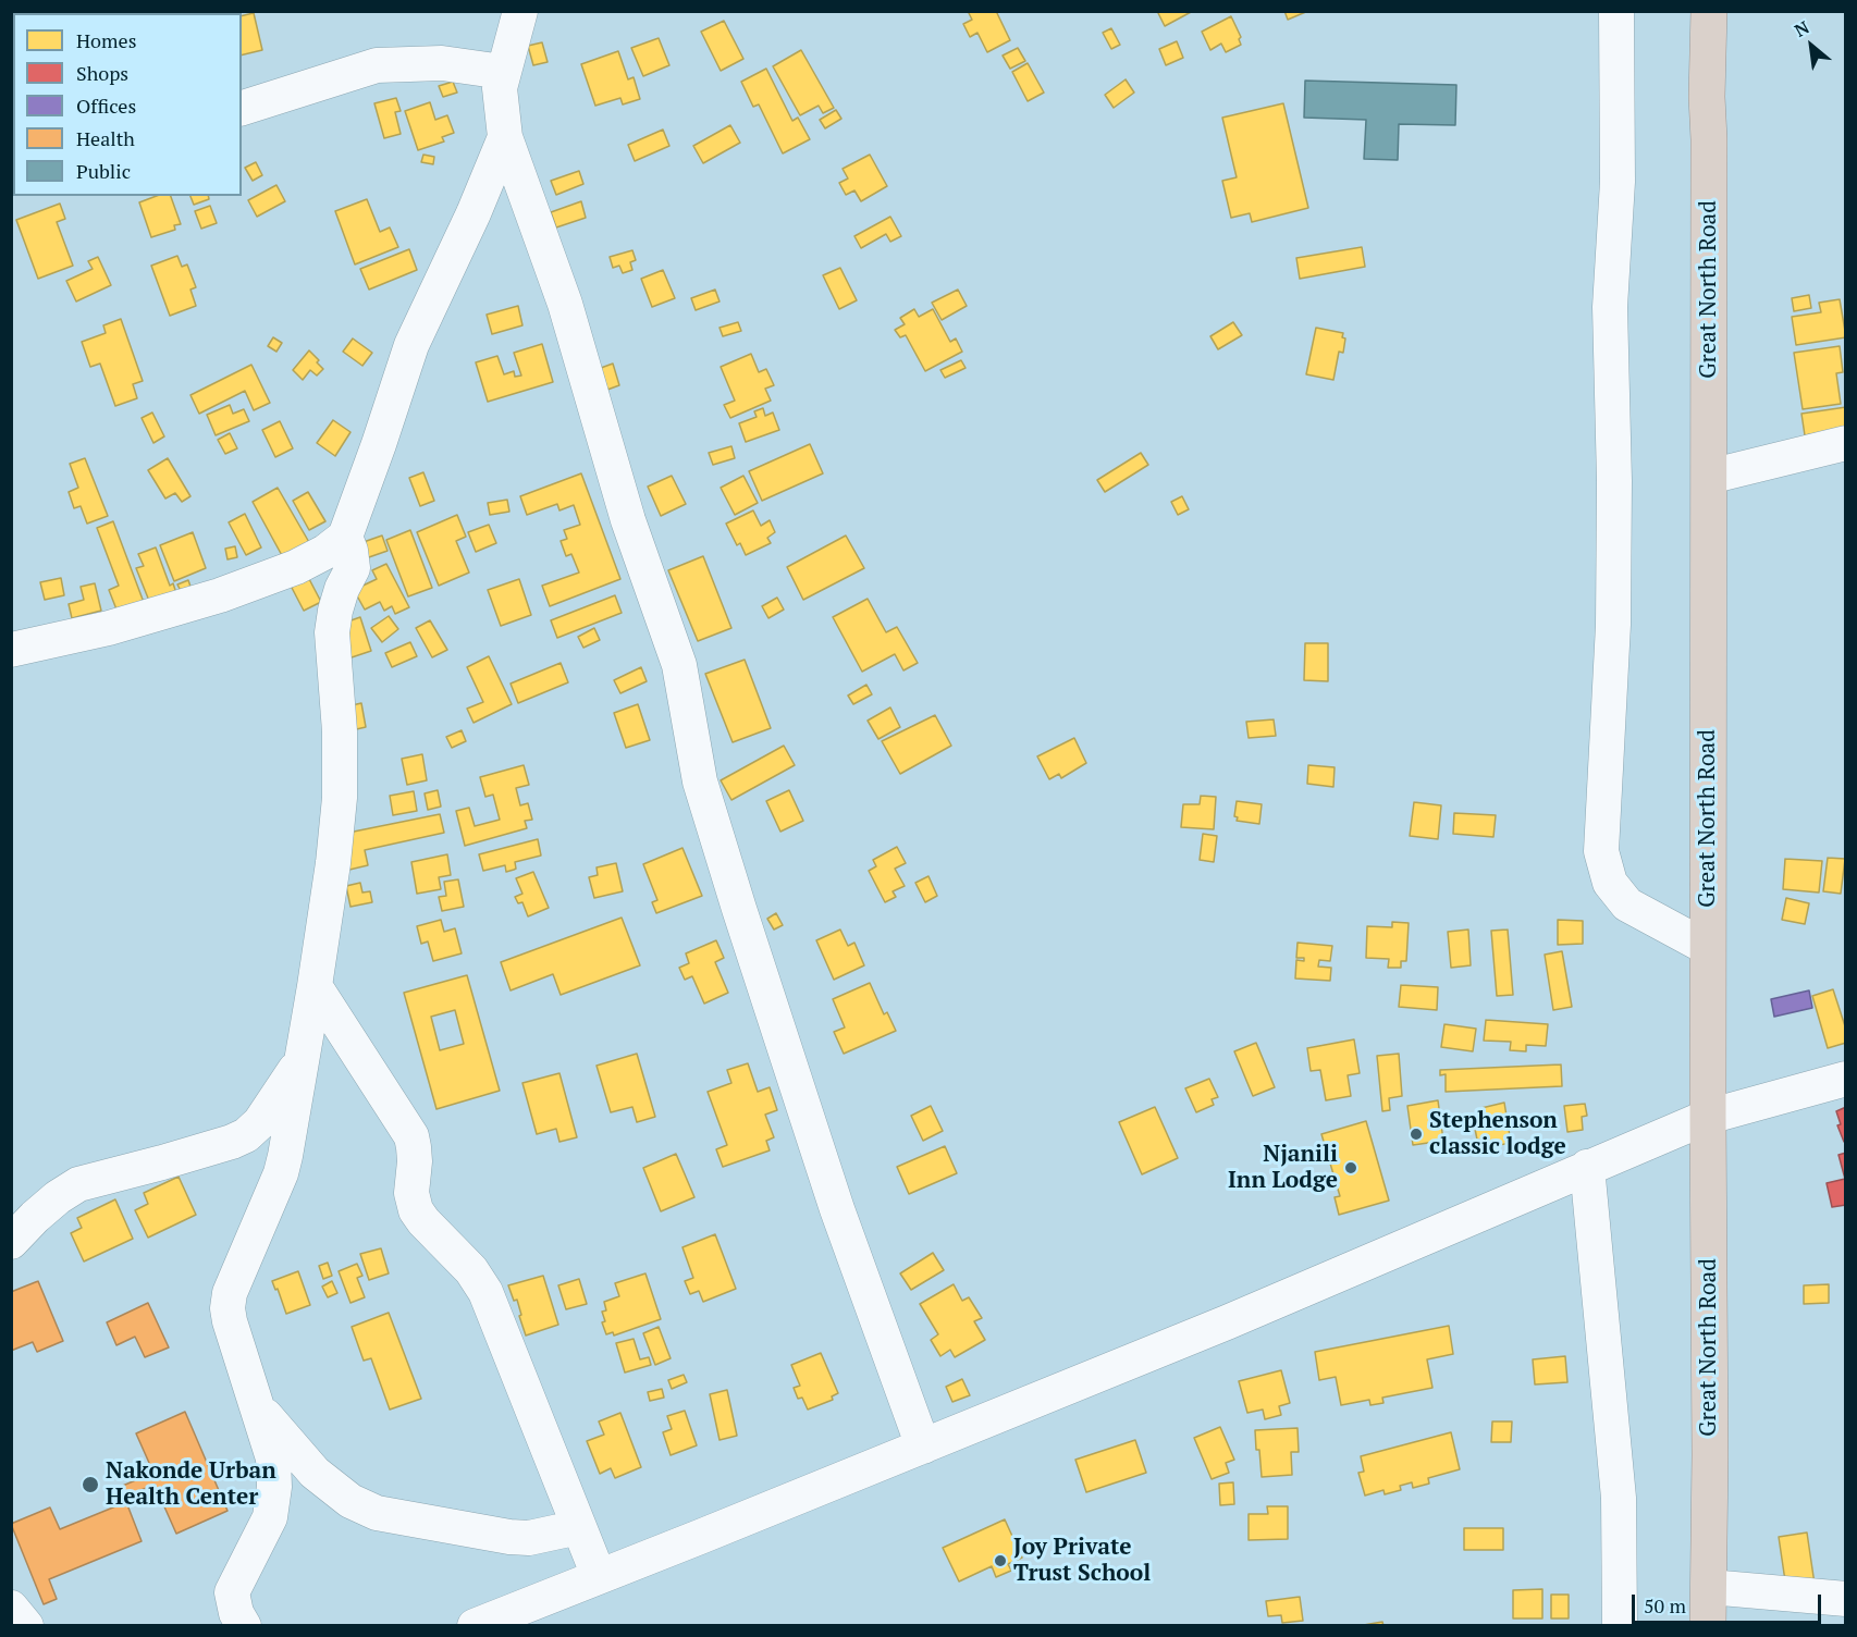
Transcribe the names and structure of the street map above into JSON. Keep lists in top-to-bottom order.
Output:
{
  "streets": {
    "highway": ["Great North Road"]
  },
  "places": [
    "Stephenson classic lodge",
    "Njanili Inn Lodge",
    "Nakonde Urban Health Center",
    "Joy Private Trust School"
  ],
  "legend": [
    "Homes",
    "Shops",
    "Offices",
    "Health",
    "Public"
  ],
  "scale_bar": "50 m",
  "north": "top left"
}
